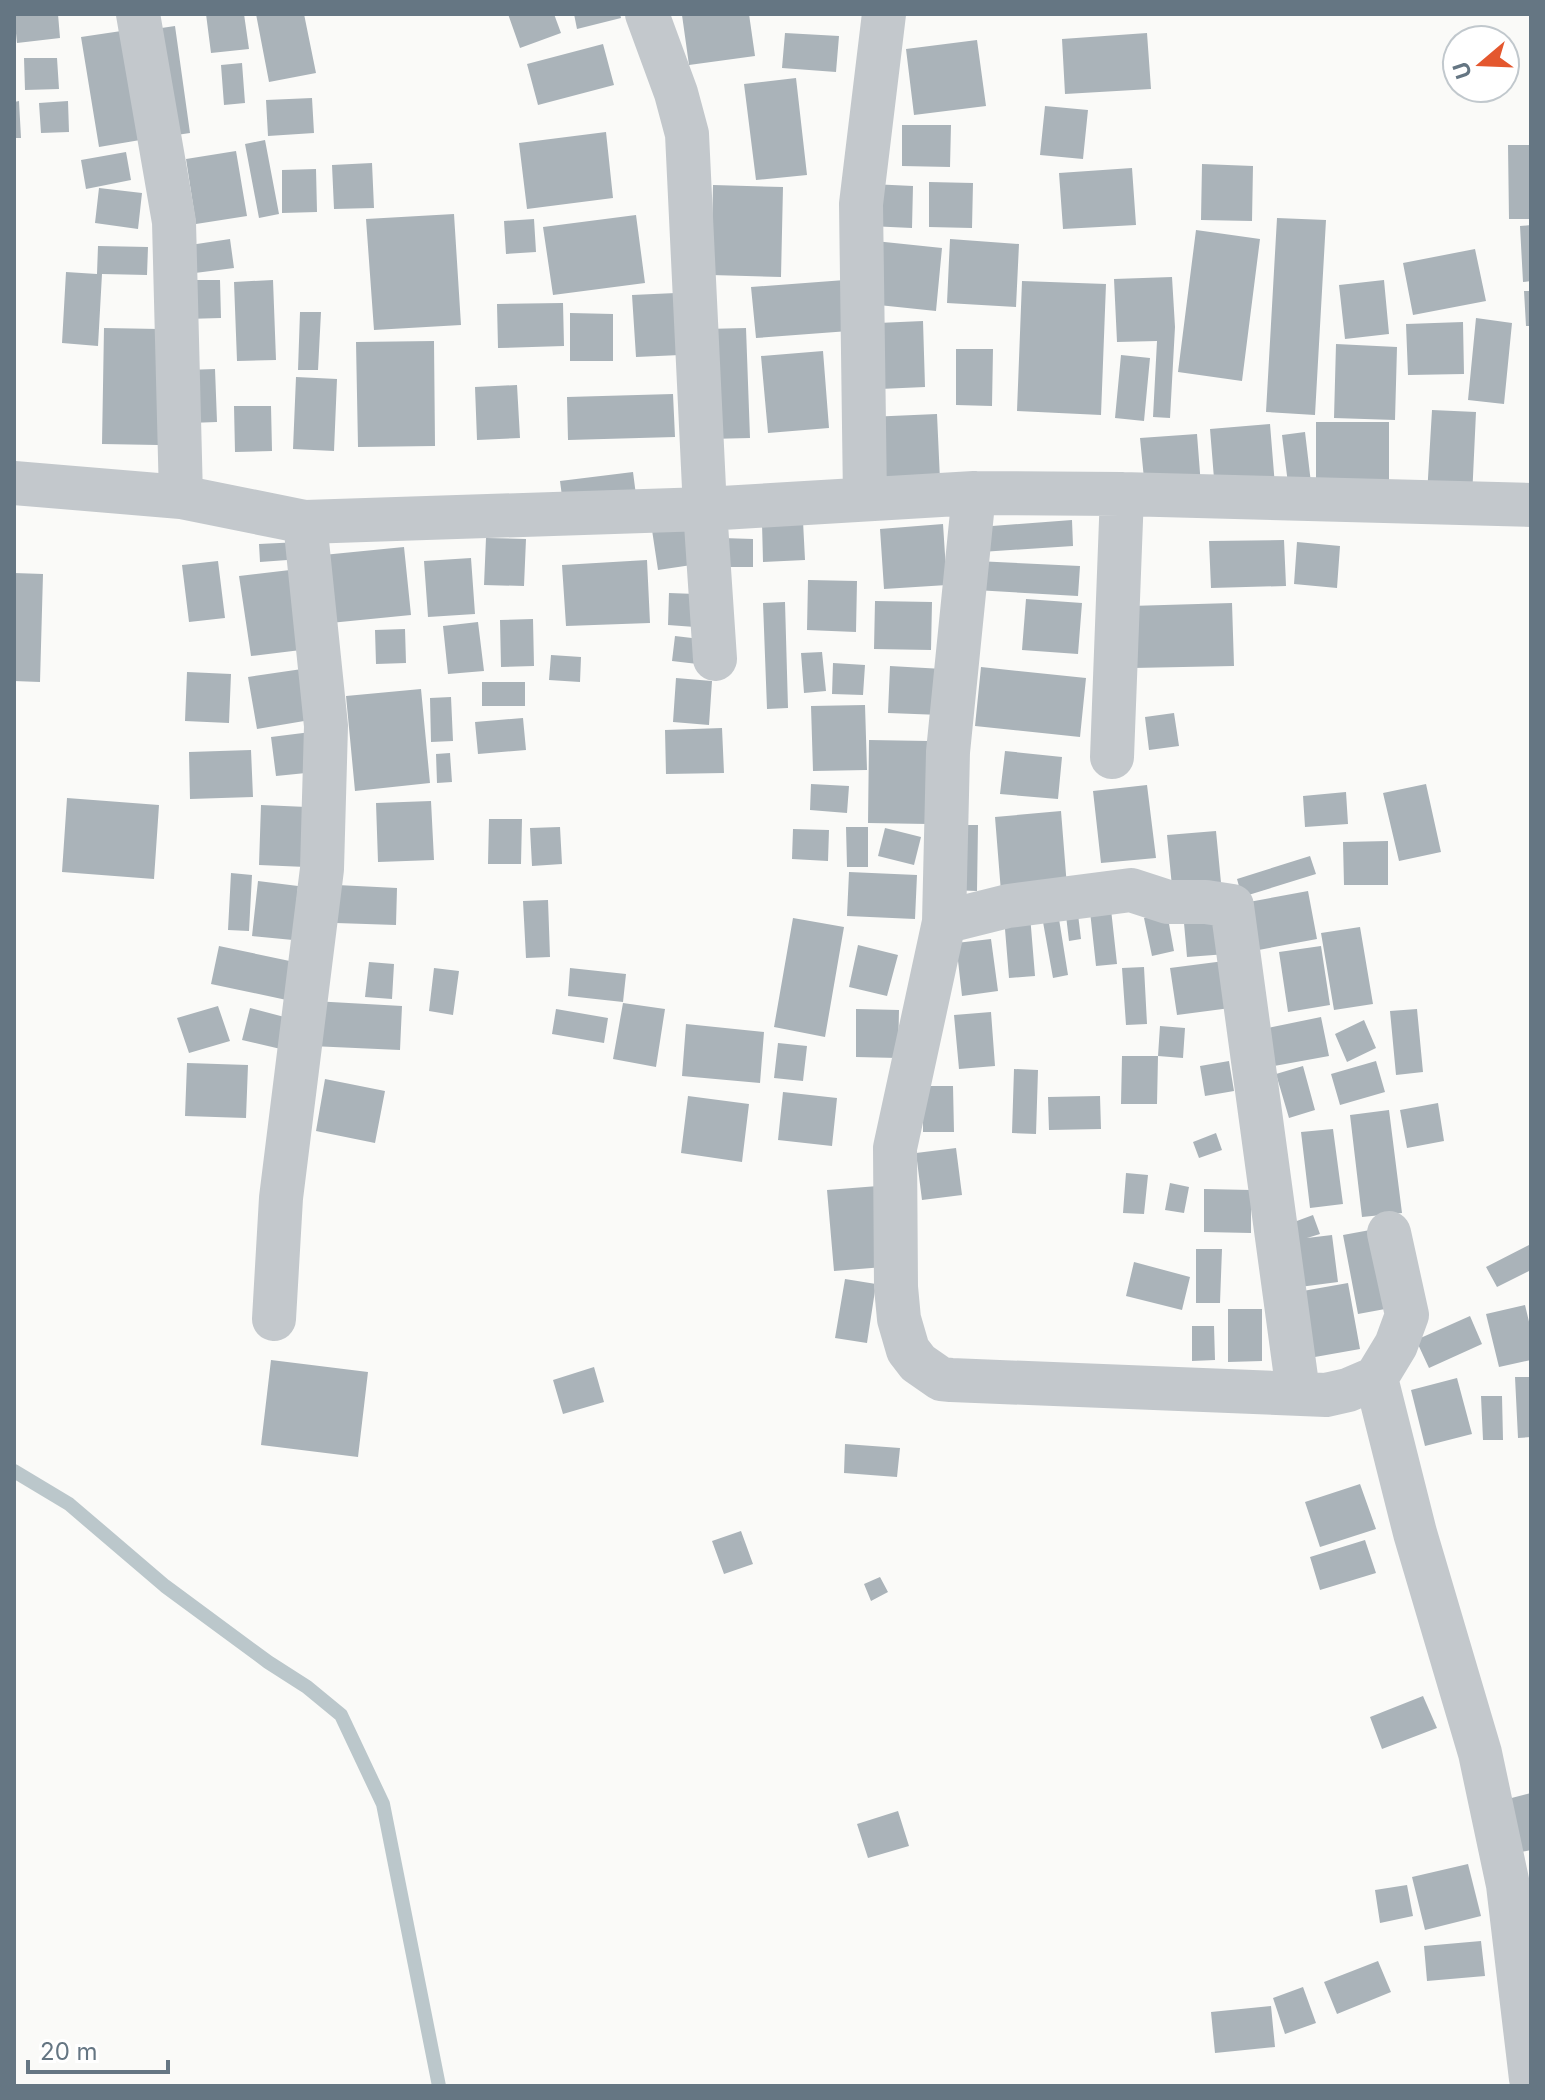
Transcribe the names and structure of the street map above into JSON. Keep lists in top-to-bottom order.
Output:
{
  "scale_bar": "20 m",
  "north": "left"
}
